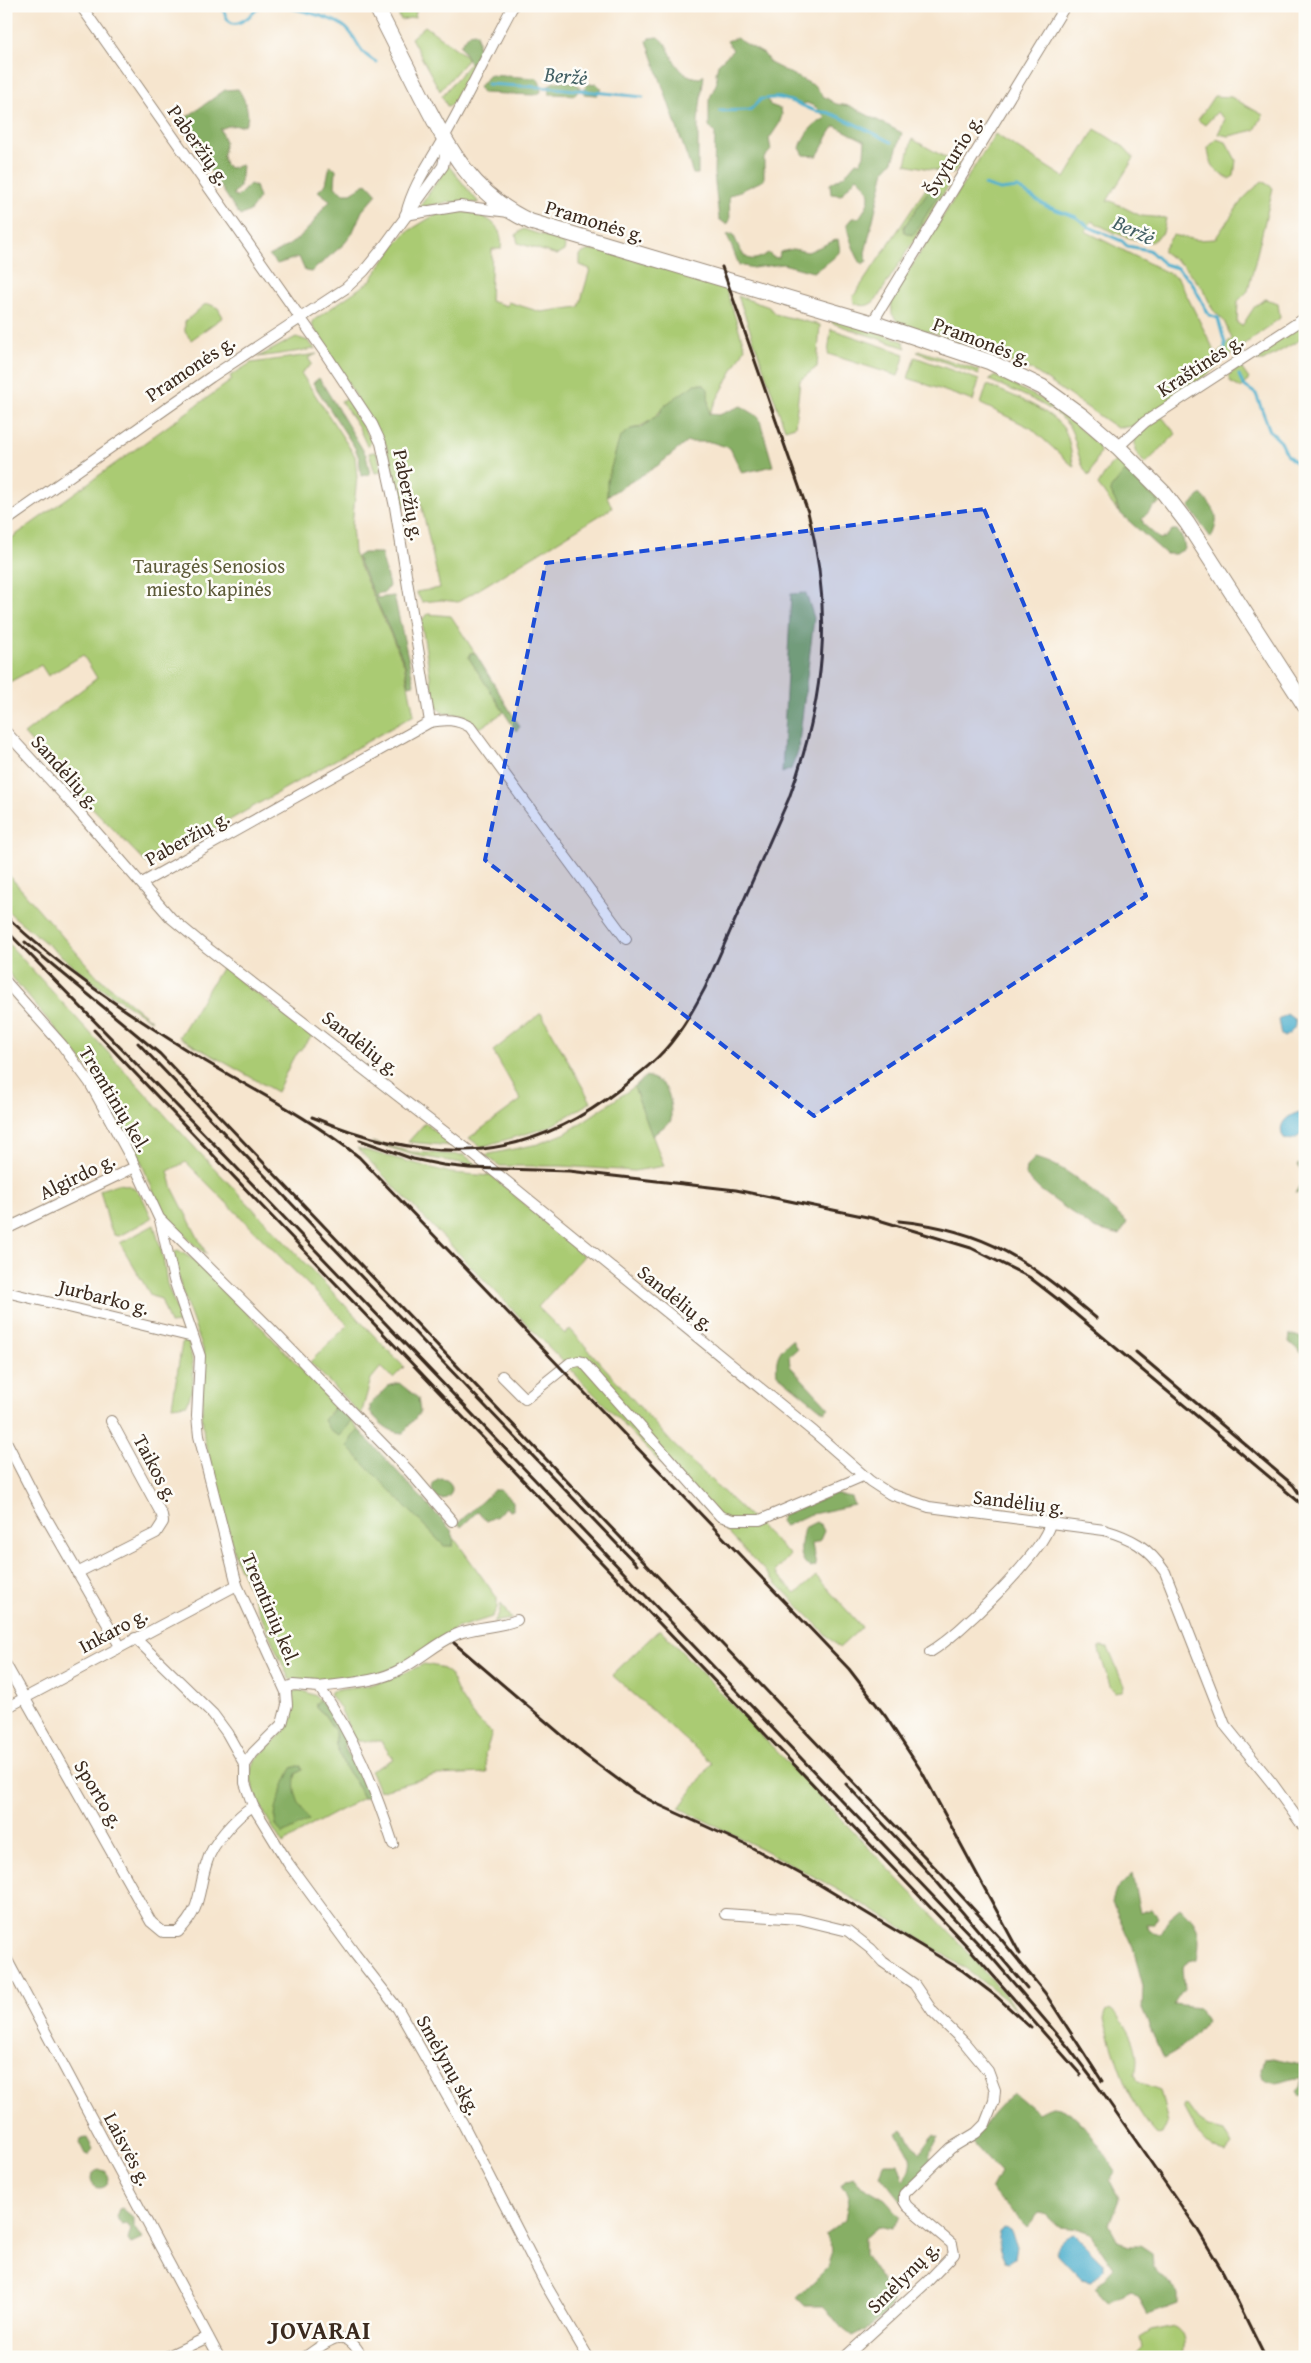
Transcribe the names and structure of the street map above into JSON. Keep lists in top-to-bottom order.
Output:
{
  "streets": {
    "main road": ["Pramonės g."],
    "street": [
      "Paberžių g.",
      "Švyturio g.",
      "Kraštinės g.",
      "Sandėlių g.",
      "Tremtinių kel.",
      "Algirdo g.",
      "Jurbarko g.",
      "Taikos g.",
      "Inkaro g.",
      "Sporto g.",
      "Smėlynų skg.",
      "Laisvės g.",
      "Smėlynų g."
    ]
  },
  "crossings": [
    ["Paberžių g.", "Pramonės g."],
    ["Paberžių g.", "Sandėlių g."],
    ["Švyturio g.", "Pramonės g."],
    ["Pramonės g.", "Kraštinės g."],
    ["Tremtinių kel.", "Algirdo g."],
    ["Tremtinių kel.", "Jurbarko g."],
    ["Tremtinių kel.", "Inkaro g."],
    ["Inkaro g.", "Sporto g."],
    ["Sporto g.", "Smėlynų skg."]
  ],
  "districts": ["JOVARAI"],
  "water": ["Beržė"],
  "parks": ["Tauragės Senosios miesto kapinės"]
}
